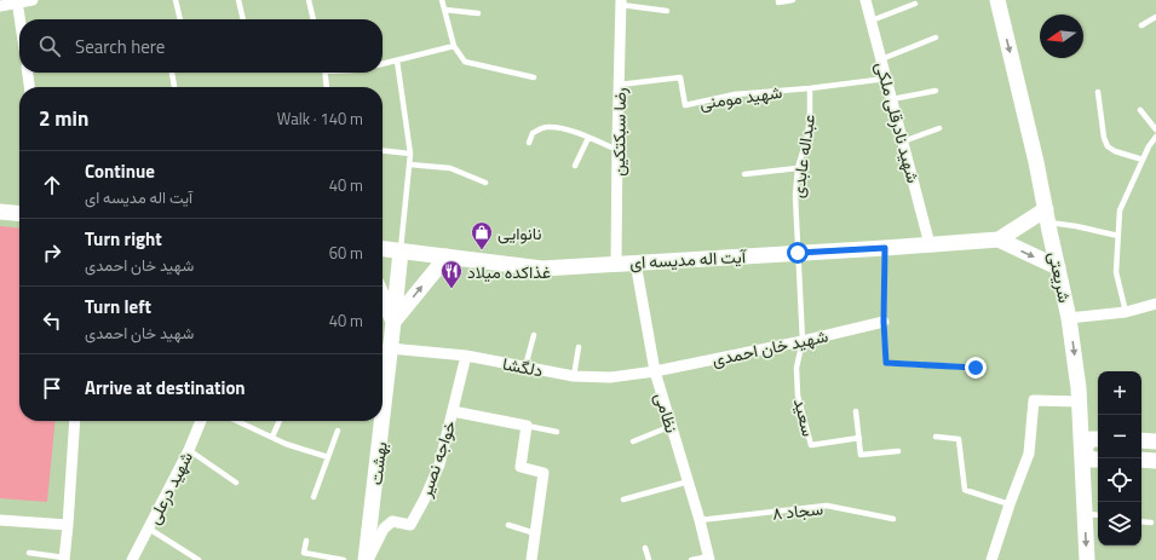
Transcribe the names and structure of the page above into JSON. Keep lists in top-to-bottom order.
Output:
{
  "streets": {
    "street": [
      "شهید نادرقلی ملکی",
      "رضا سبکتکین",
      "آیت اله مدیسه ای",
      "شریعتی",
      "شهید خان احمدی",
      "دلگشا",
      "نظامی",
      "خواجه نصیر",
      "بهشت",
      "شهید درعلی"
    ],
    "lane": [
      "شهید مومنی",
      "عبداله عابدی",
      "سعید",
      "سجاد ۸"
    ]
  },
  "crossings": [
    ["شهید مومنی", "شهید نادرقلی ملکی"],
    ["شهید مومنی", "رضا سبکتکین"],
    ["شهید مومنی", "عبداله عابدی"],
    ["شهید نادرقلی ملکی", "آیت اله مدیسه ای"],
    ["رضا سبکتکین", "آیت اله مدیسه ای"],
    ["عبداله عابدی", "آیت اله مدیسه ای"],
    ["عبداله عابدی", "شهید خان احمدی"],
    ["عبداله عابدی", "سعید"],
    ["آیت اله مدیسه ای", "نظامی"],
    ["آیت اله مدیسه ای", "بهشت"],
    ["شهید خان احمدی", "دلگشا"],
    ["شهید خان احمدی", "نظامی"],
    ["شهید خان احمدی", "سعید"],
    ["دلگشا", "نظامی"],
    ["دلگشا", "خواجه نصیر"],
    ["دلگشا", "بهشت"],
    ["نظامی", "سجاد ۸"],
    ["خواجه نصیر", "بهشت"]
  ],
  "one_way": ["شریعتی"],
  "places": {
    "shop": ["نانوایی"],
    "restaurant": ["غذاکده میلاد"]
  },
  "north": "left",
  "page": {
    "search": "Search here",
    "heading": ["2 min", "Walk · 140 m"],
    "list": [
      ["Continue", "آیت اله مدیسه ای", "40 m"],
      ["Turn right", "شهید خان احمدی", "60 m"],
      ["Turn left", "شهید خان احمدی", "40 m"],
      "Arrive at destination"
    ],
    "map_buttons": ["+", "−"]
  }
}
